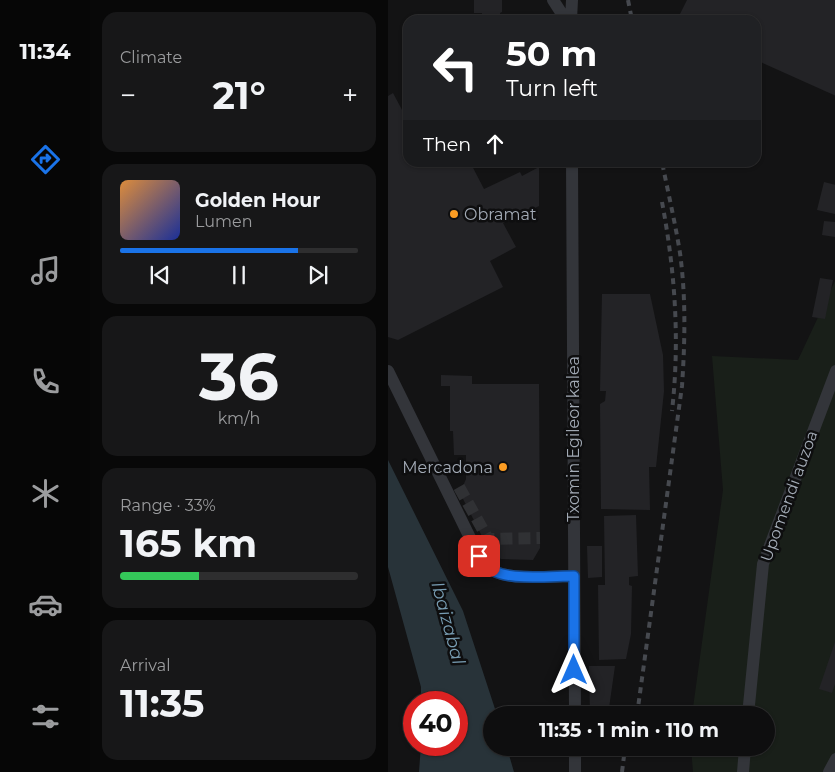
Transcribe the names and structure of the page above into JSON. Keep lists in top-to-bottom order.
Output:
{
  "streets": {
    "street": ["Txomin Egileor kalea", "Upomendi auzoa"]
  },
  "water": ["Ibaizabal"],
  "places": ["Obramat", "Mercadona"],
  "page": {
    "tabs": "11:34",
    "tile": [
      "Climate",
      ["36", "km/h"],
      ["Range · 33%", "165 km"],
      ["Arrival", "11:35"]
    ],
    "turn": ["50 m", "Turn left"],
    "heat": ["−", "21°", "+"],
    "then": "Then",
    "song": ["Golden Hour", "Lumen"],
    "limit": "40",
    "trip": "11:35 · 1 min · 110 m"
  }
}
